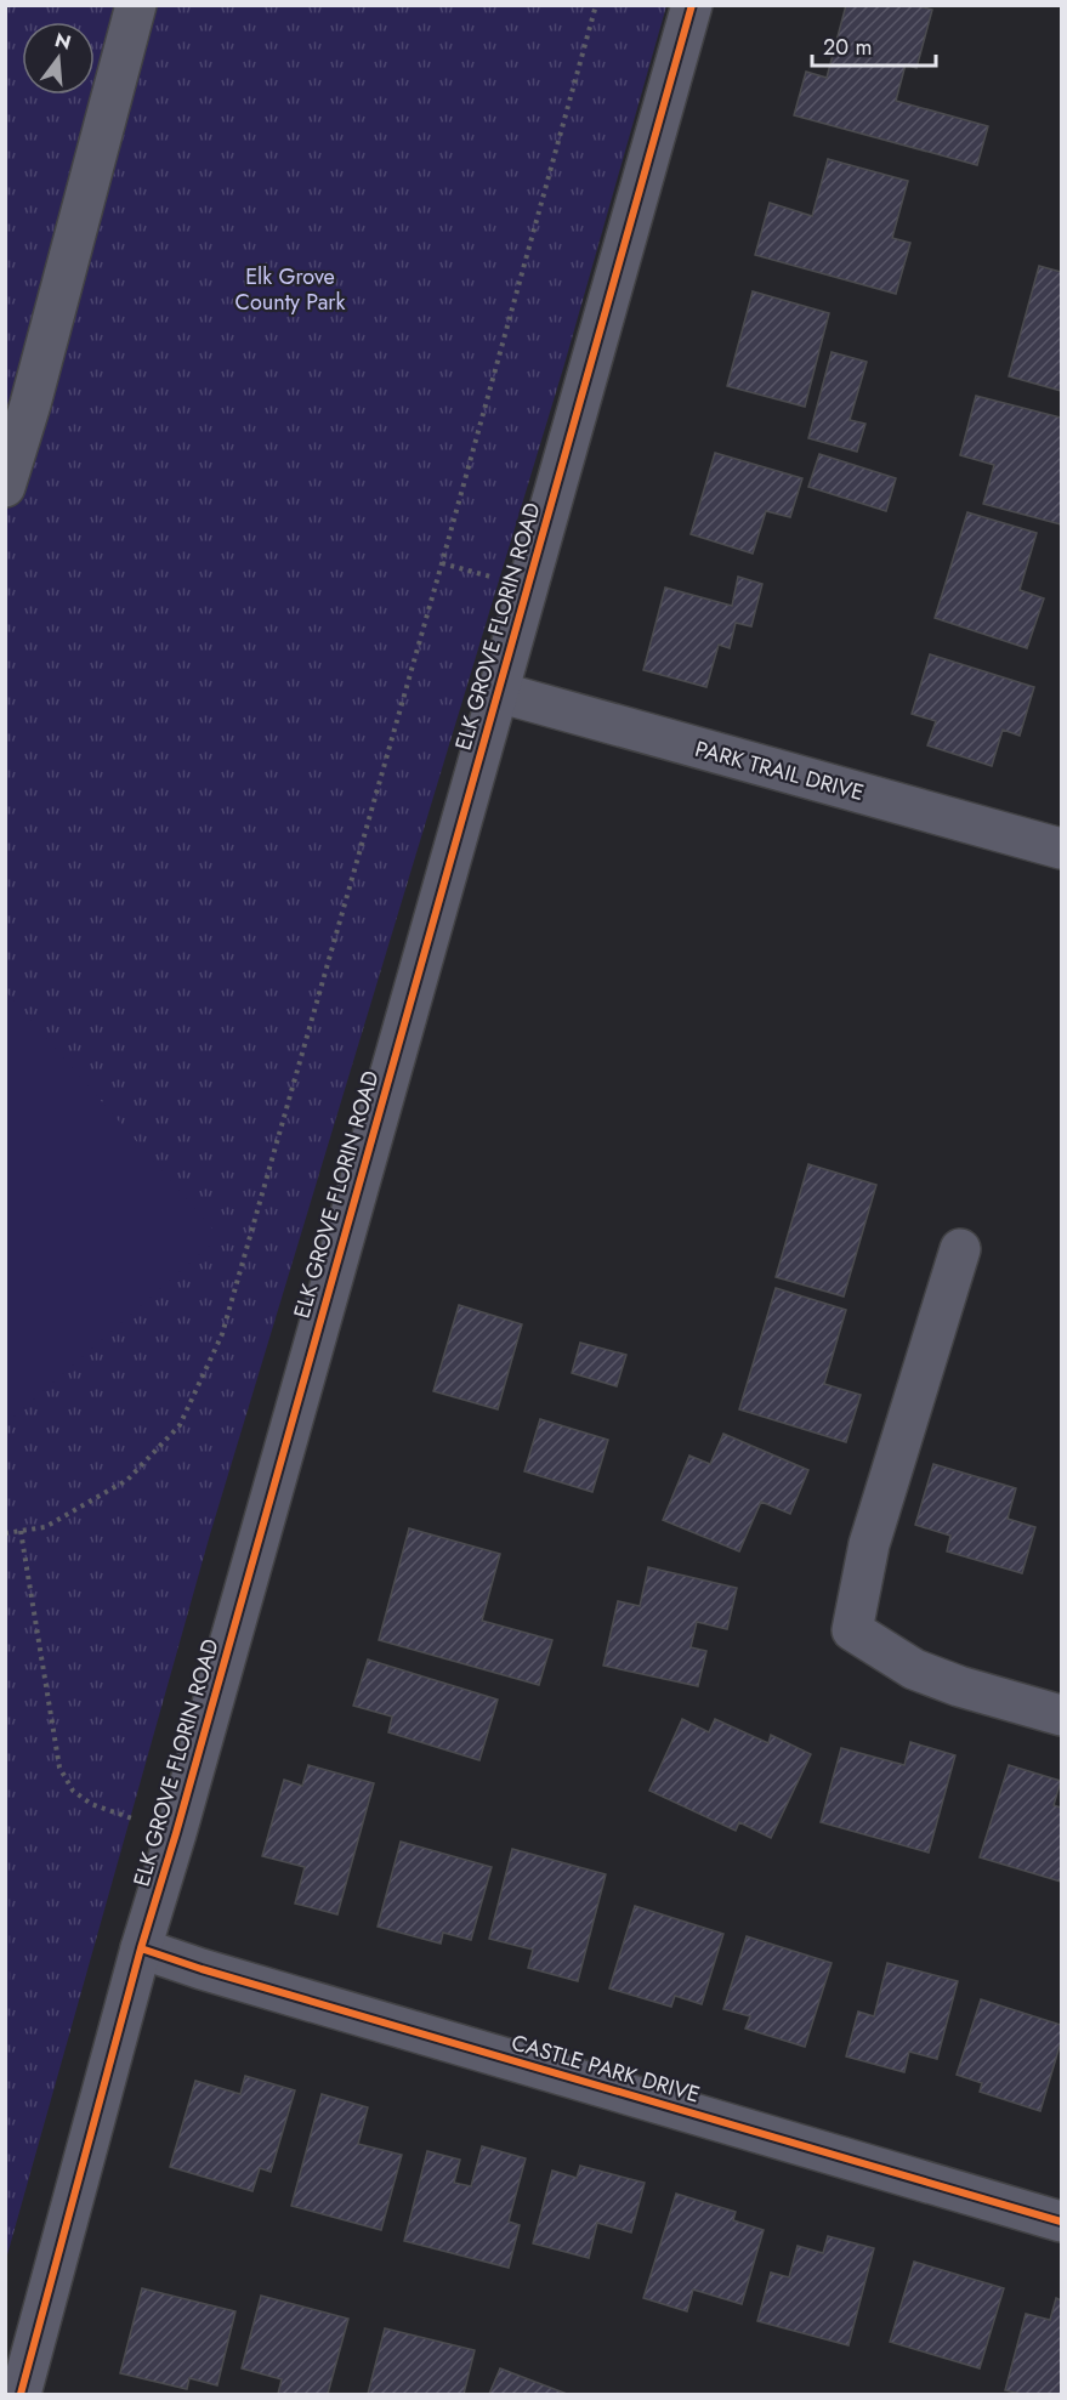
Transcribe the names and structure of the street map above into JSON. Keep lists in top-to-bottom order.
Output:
{
  "streets": {
    "main road": ["ELK GROVE FLORIN ROAD"],
    "street": ["PARK TRAIL DRIVE", "CASTLE PARK DRIVE"]
  },
  "crossings": [
    ["ELK GROVE FLORIN ROAD", "PARK TRAIL DRIVE"],
    ["ELK GROVE FLORIN ROAD", "CASTLE PARK DRIVE"]
  ],
  "parks": ["Elk Grove County Park"],
  "scale_bar": "20 m",
  "north": "top"
}
